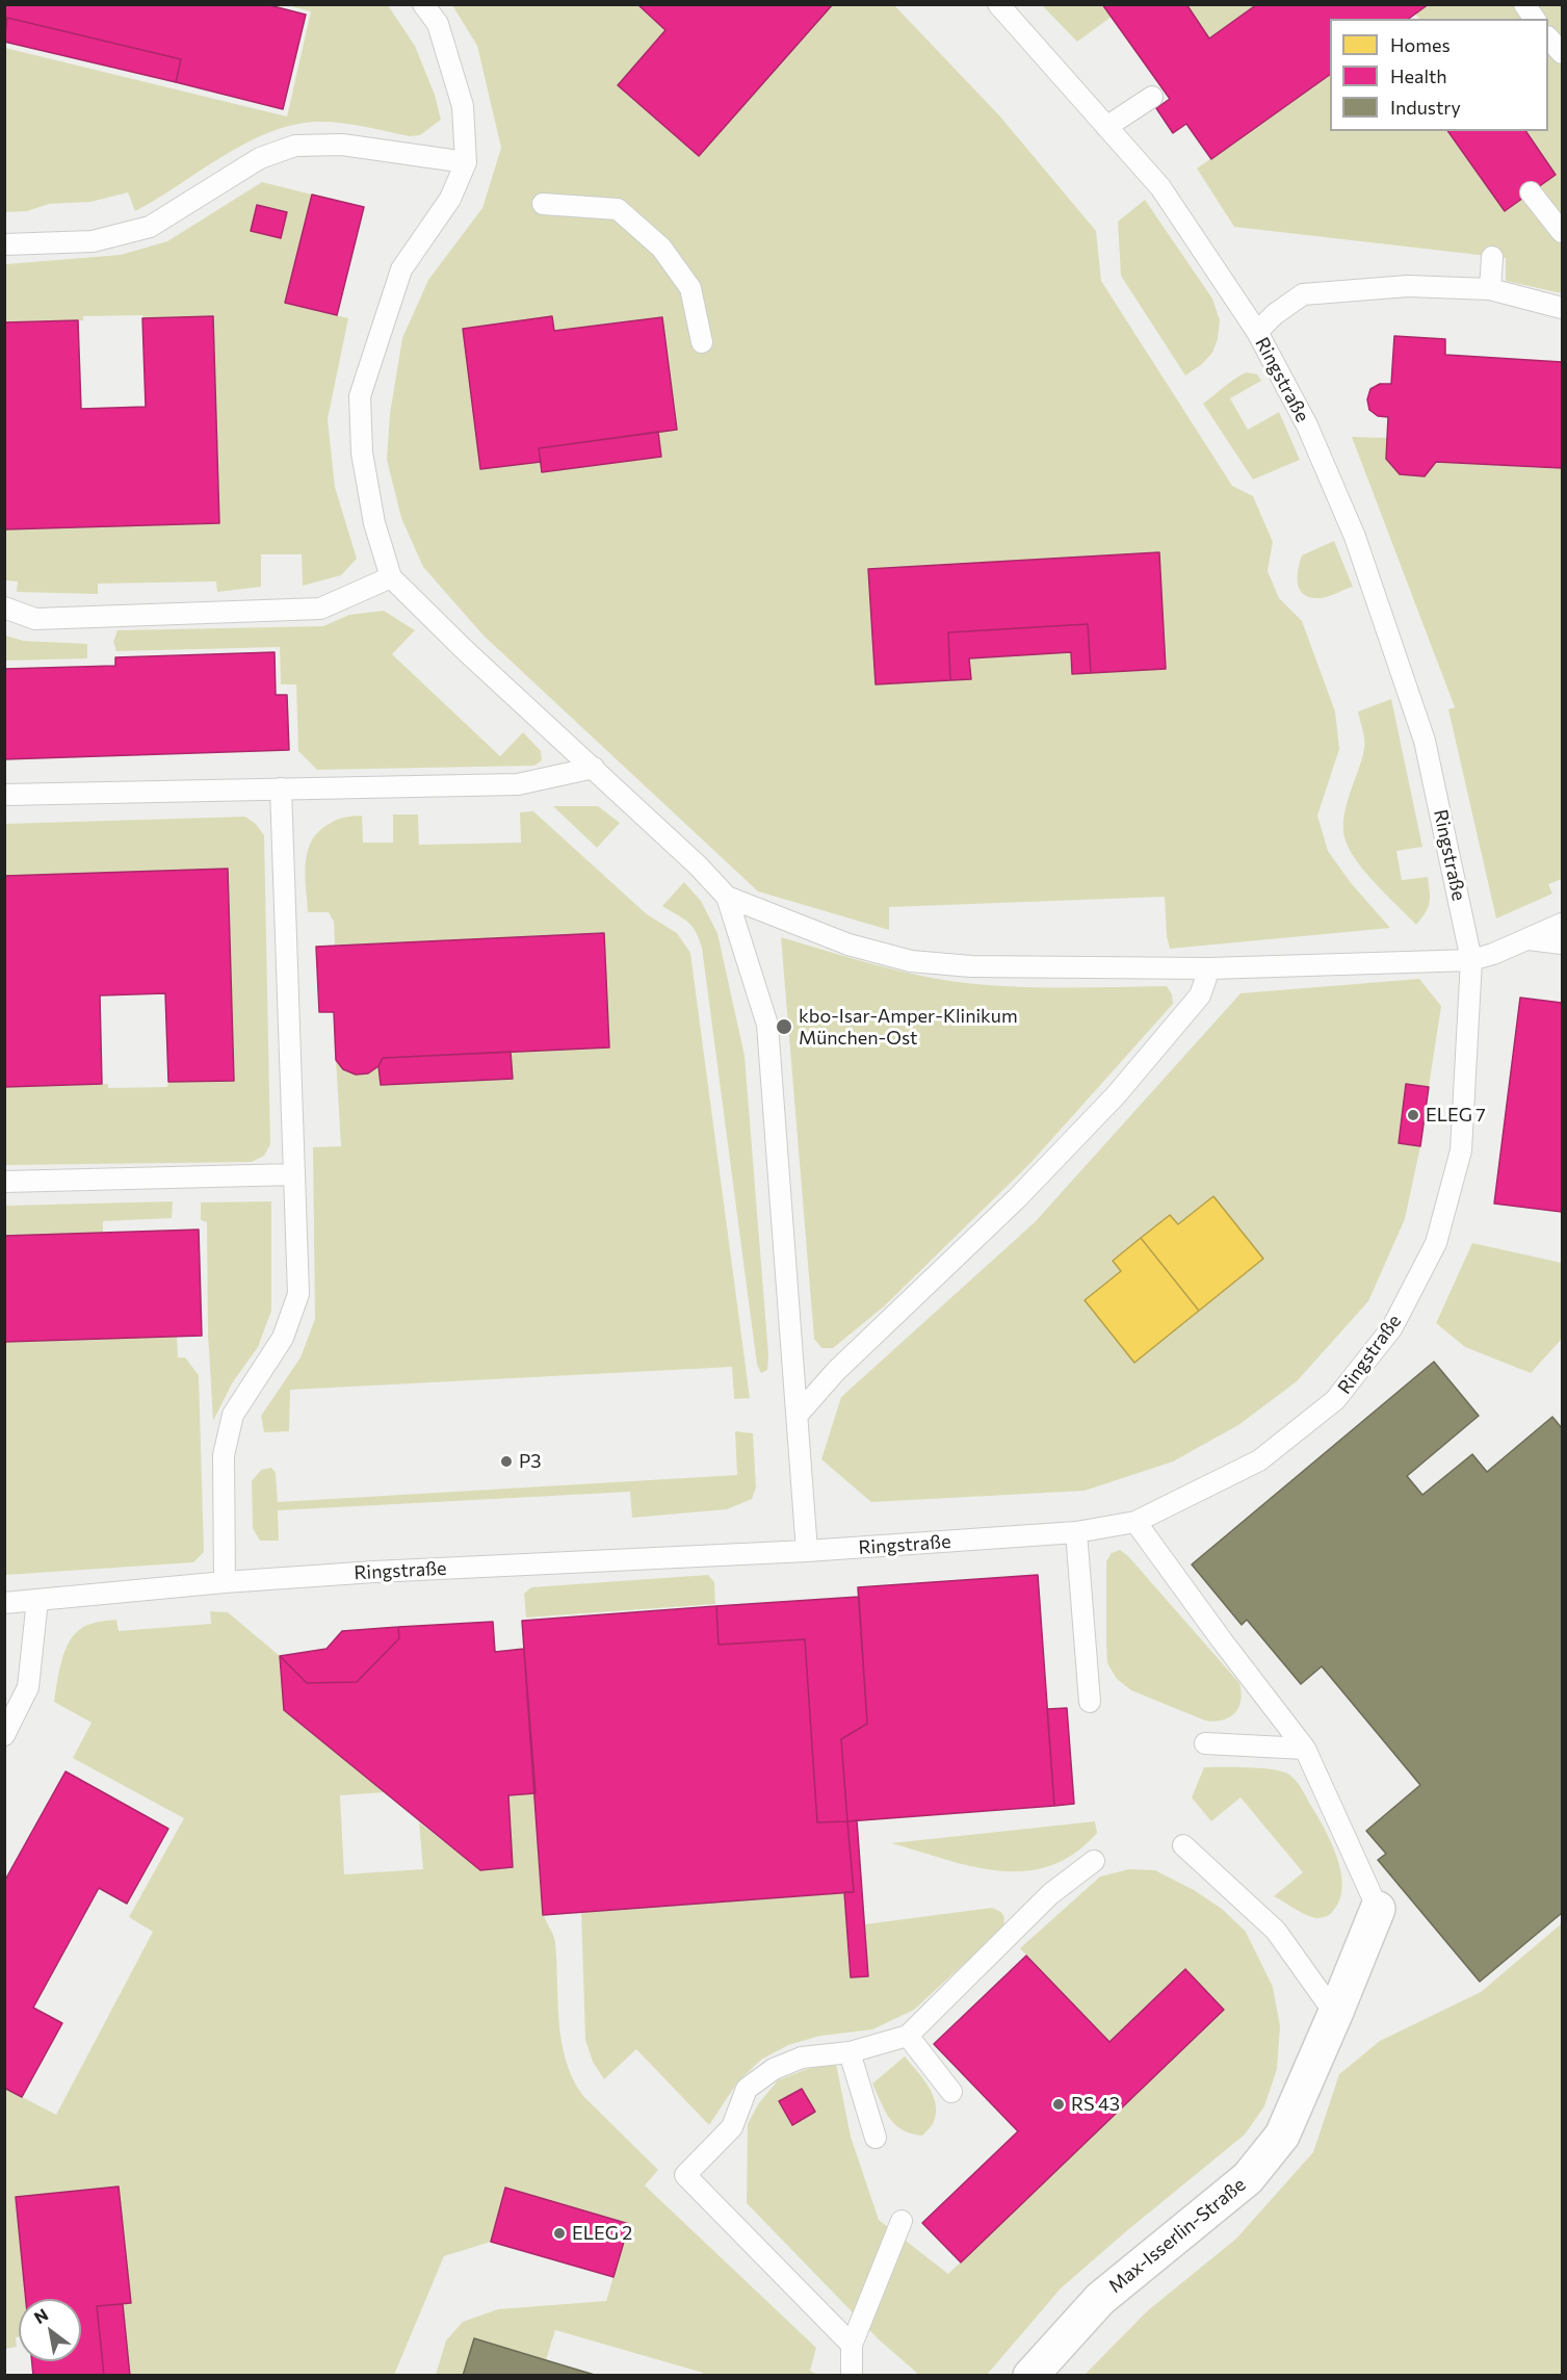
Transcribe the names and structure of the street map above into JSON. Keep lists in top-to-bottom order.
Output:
{
  "streets": {
    "street": ["Max-Isserlin-Straße"],
    "lane": ["Ringstraße"]
  },
  "places": [
    "kbo-Isar-Amper-Klinikum München-Ost",
    "ELEG 7",
    "P3",
    "RS 43",
    "ELEG 2"
  ],
  "legend": ["Homes", "Health", "Industry"],
  "north": "top left"
}
